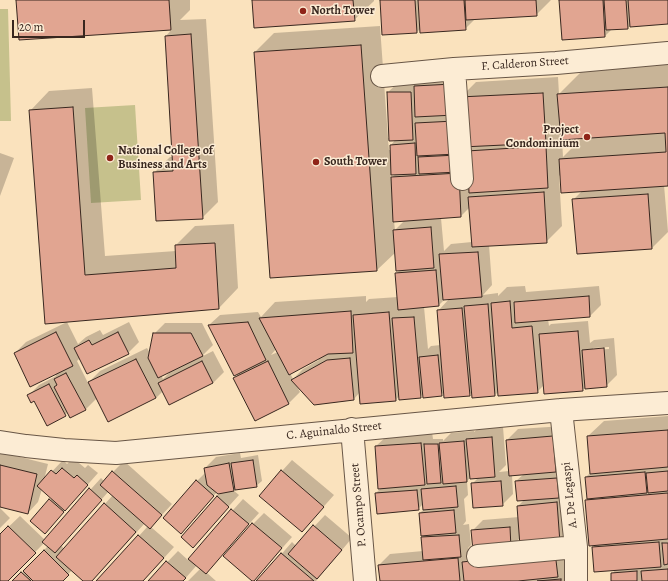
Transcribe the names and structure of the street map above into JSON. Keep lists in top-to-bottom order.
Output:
{
  "streets": {
    "street": [
      "F. Calderon Street",
      "C. Aguinaldo Street",
      "A. De Legaspi",
      "P. Ocampo Street"
    ]
  },
  "crossings": [
    ["C. Aguinaldo Street", "A. De Legaspi"],
    ["C. Aguinaldo Street", "P. Ocampo Street"]
  ],
  "places": [
    "North Tower",
    "Project Condominium",
    "National College of Business and Arts",
    "South Tower"
  ],
  "scale_bar": "20 m"
}
